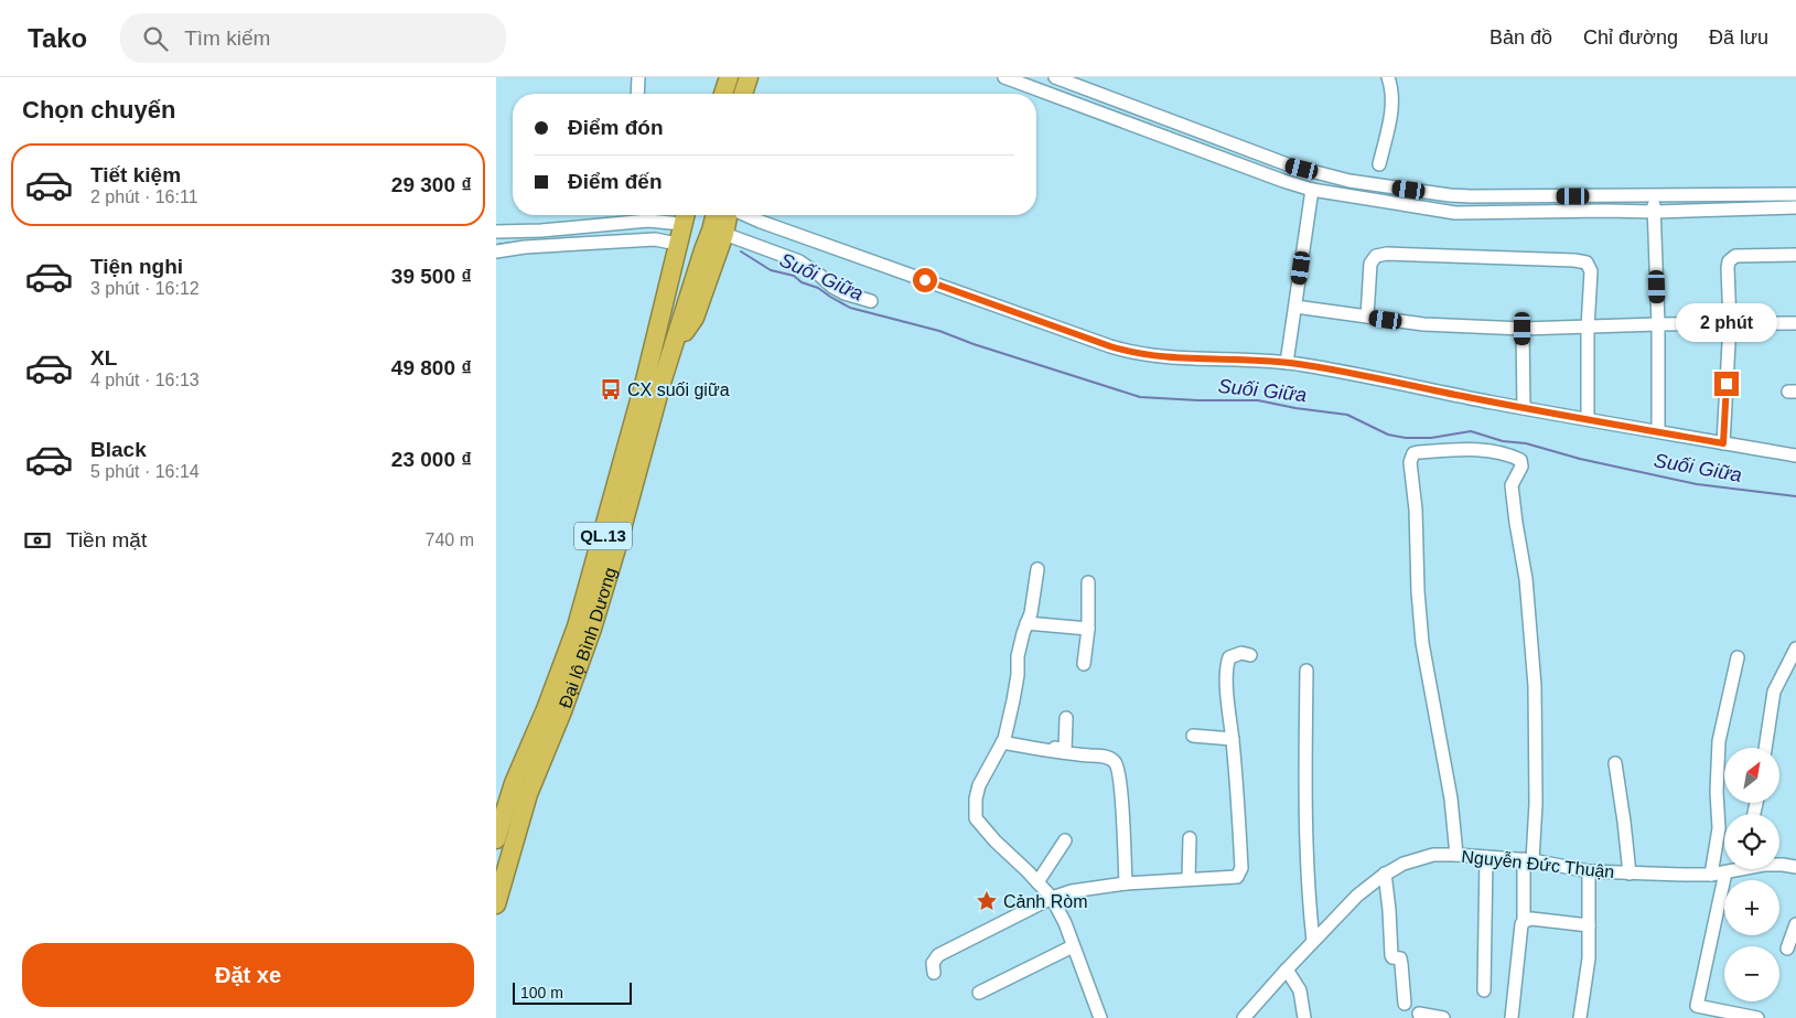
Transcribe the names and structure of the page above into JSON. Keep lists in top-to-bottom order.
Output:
{
  "streets": {
    "highway": ["QL.13", "Đại lộ Bình Dương"],
    "street": ["Nguyễn Đức Thuận"]
  },
  "water": ["Suối Giữa"],
  "places": {
    "bus stop": ["CX suối giữa"],
    "place": ["Cảnh Ròm"]
  },
  "scale_bar": "100 m",
  "north": "top right",
  "page": {
    "header": "Tako",
    "search": "Tìm kiếm",
    "nav": ["Bản đồ", "Chỉ đường", "Đã lưu"],
    "heading": "Chọn chuyến",
    "banner": ["Điểm đón", "Điểm đến"],
    "list": [
      {
        "name": "Tiết kiệm",
        "note": "2 phút · 16:11",
        "value": "29 300 ₫"
      },
      {
        "name": "Tiện nghi",
        "note": "3 phút · 16:12",
        "value": "39 500 ₫"
      },
      {
        "name": "XL",
        "note": "4 phút · 16:13",
        "value": "49 800 ₫"
      },
      {
        "name": "Black",
        "note": "5 phút · 16:14",
        "value": "23 000 ₫"
      }
    ],
    "bubble": "2 phút",
    "pay": ["Tiền mặt", "740 m"],
    "map_buttons": ["+", "−"],
    "buttons": "Đặt xe",
    "scale": "100 m"
  }
}
